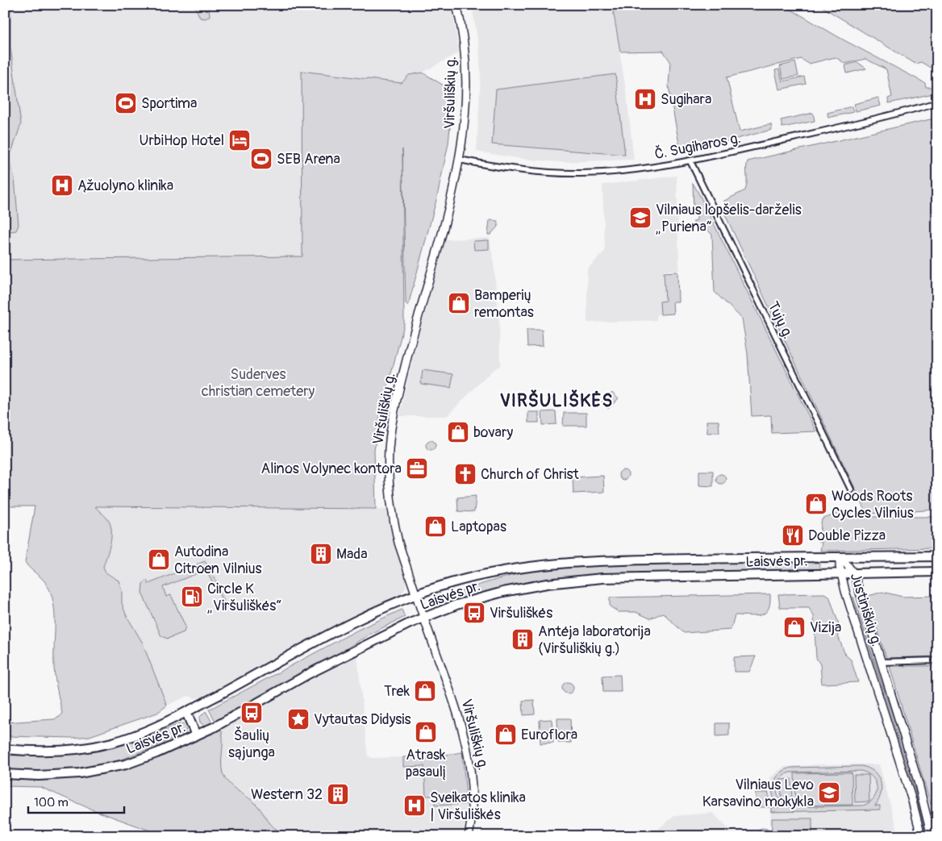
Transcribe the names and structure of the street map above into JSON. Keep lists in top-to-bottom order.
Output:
{
  "streets": {
    "main road": ["Viršuliškių g.", "Laisvės pr.", "Justiniškių g."],
    "street": ["Č. Sugiharos g.", "Tujų g."]
  },
  "crossings": [
    ["Viršuliškių g.", "Č. Sugiharos g."],
    ["Viršuliškių g.", "Laisvės pr."],
    ["Č. Sugiharos g.", "Tujų g."],
    ["Laisvės pr.", "Justiniškių g."]
  ],
  "districts": ["VIRŠULIŠKĖS"],
  "parks": ["Suderves christian cemetery"],
  "places": {
    "hospital": ["Sugihara", "Ąžuolyno klinika", "Sveikatos klinika | Viršuliškės"],
    "sports": ["Sportima", "SEB Arena"],
    "hotel": ["UrbiHop Hotel"],
    "school or university": ["Vilniaus lopšelis-darželis „Puriena“", "Vilniaus Levo Karsavino mokykla"],
    "shop": [
      "Bamperių remontas",
      "bovary",
      "Woods Roots Cycles Vilnius",
      "Laptopas",
      "Autodina Citroen Vilnius",
      "Vizija",
      "Trek",
      "Atrask pasaulį",
      "Euroflora"
    ],
    "office": ["Alinos Volynec kontora"],
    "church": ["Church of Christ"],
    "restaurant": ["Double Pizza"],
    "building": ["Mada", "Antėja laboratorija (Viršuliškių g.)", "Western 32"],
    "fuel station": ["Circle K „Viršuliškės“"],
    "bus stop": ["Viršuliškės", "Šaulių sąjunga"],
    "place": ["Vytautas Didysis"]
  },
  "scale_bar": "100 m"
}
